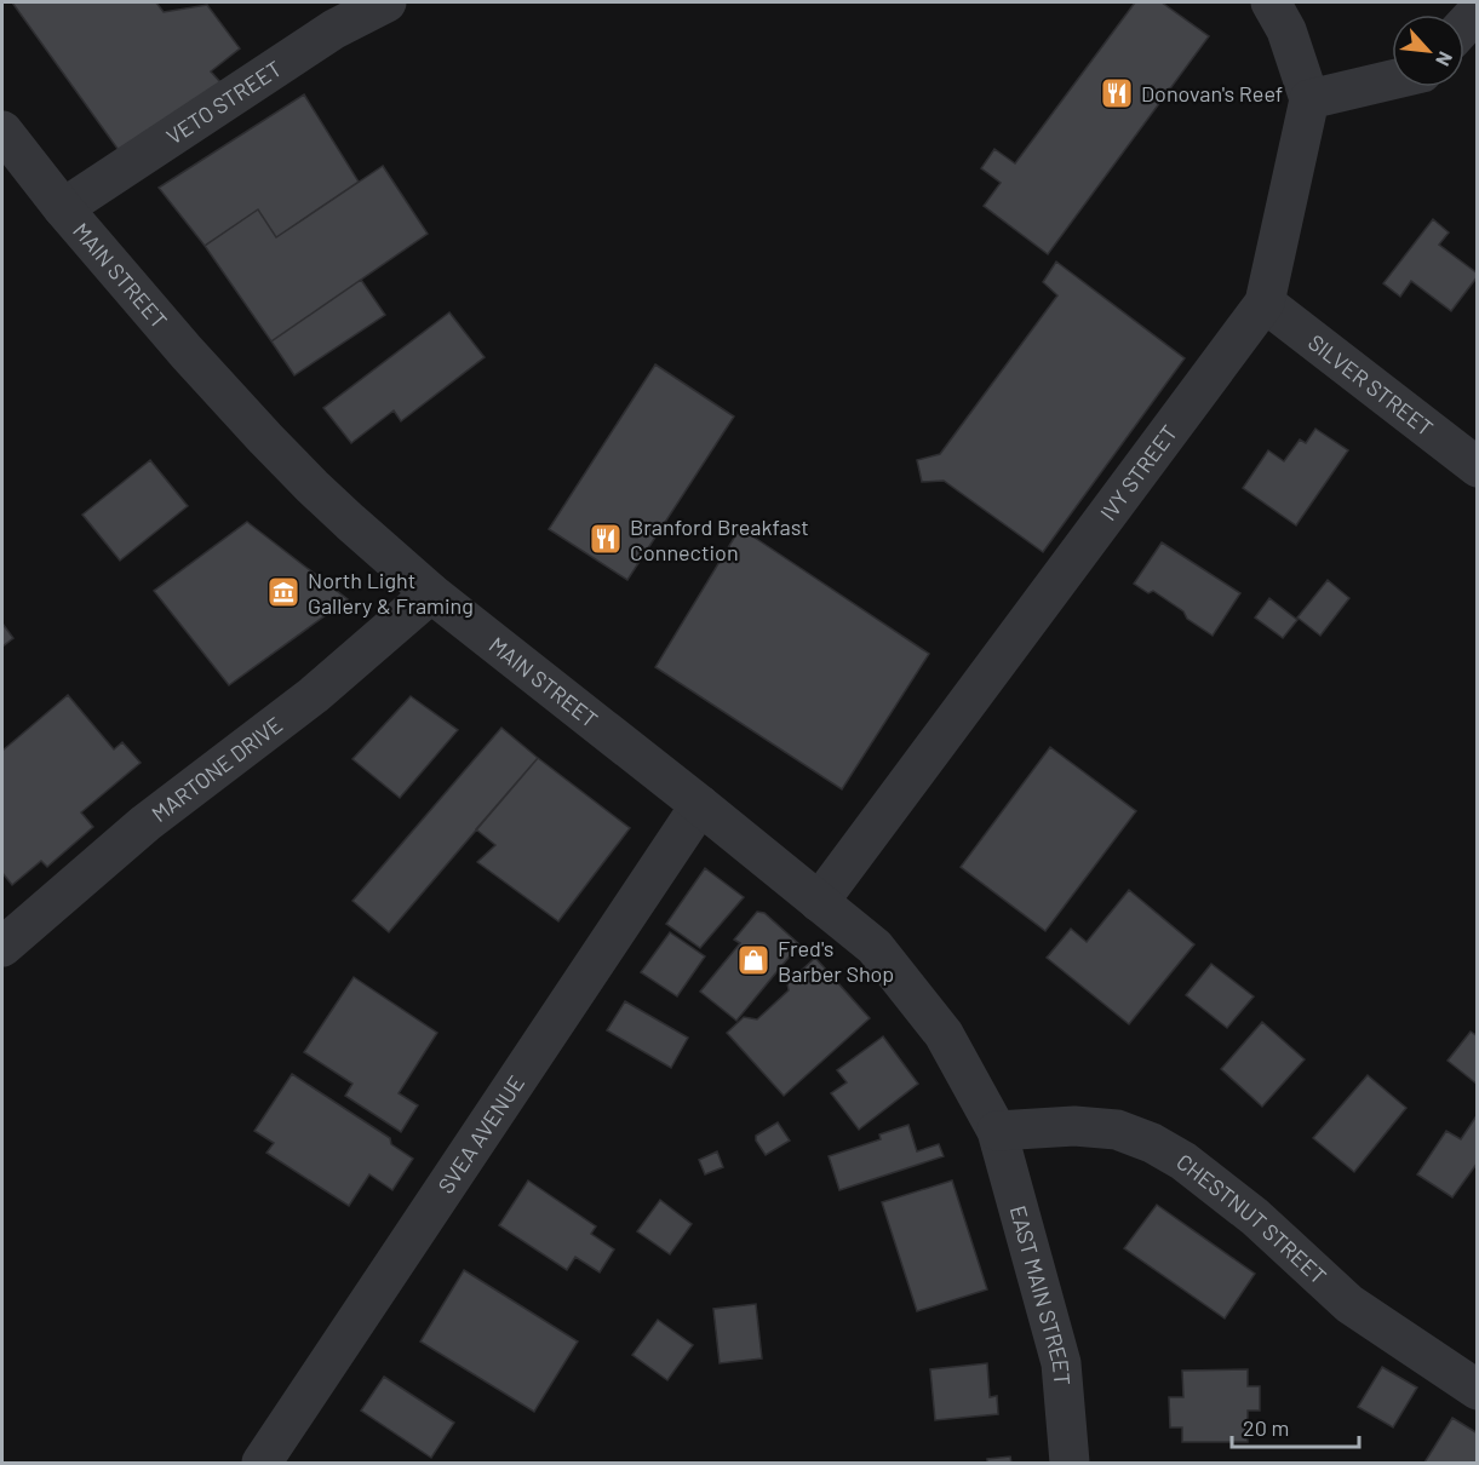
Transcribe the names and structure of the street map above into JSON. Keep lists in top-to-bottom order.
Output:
{
  "streets": {
    "street": [
      "VETO STREET",
      "MAIN STREET",
      "SILVER STREET",
      "IVY STREET",
      "MARTONE DRIVE",
      "SVEA AVENUE",
      "CHESTNUT STREET",
      "EAST MAIN STREET"
    ]
  },
  "crossings": [
    ["VETO STREET", "MAIN STREET"],
    ["MAIN STREET", "IVY STREET"],
    ["MAIN STREET", "MARTONE DRIVE"],
    ["MAIN STREET", "SVEA AVENUE"],
    ["MAIN STREET", "CHESTNUT STREET"],
    ["MAIN STREET", "EAST MAIN STREET"],
    ["SILVER STREET", "IVY STREET"],
    ["CHESTNUT STREET", "EAST MAIN STREET"]
  ],
  "places": {
    "restaurant": ["Donovan's Reef", "Branford Breakfast Connection"],
    "museum": ["North Light Gallery & Framing"],
    "shop": ["Fred's Barber Shop"]
  },
  "scale_bar": "20 m",
  "north": "bottom right"
}
